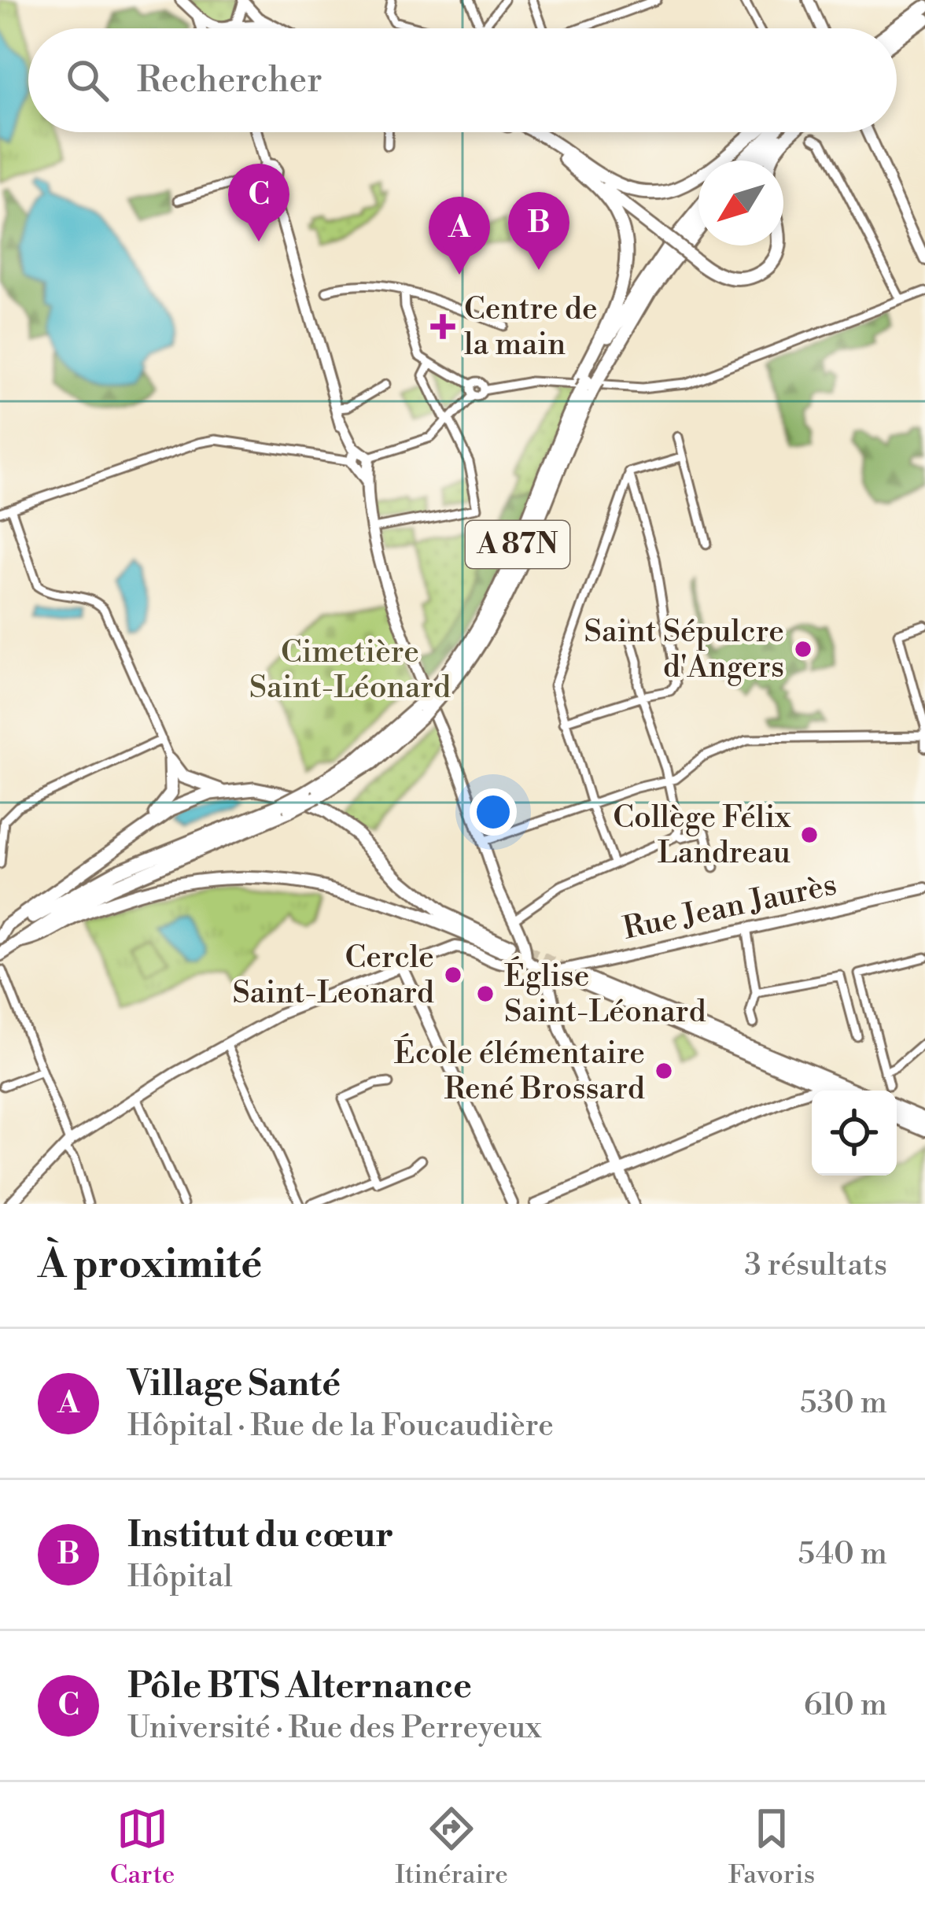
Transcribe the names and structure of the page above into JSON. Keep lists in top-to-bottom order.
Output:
{
  "streets": {
    "highway": ["A 87N"],
    "street": ["Rue Jean Jaurès"]
  },
  "parks": ["Cimetière Saint-Léonard"],
  "places": {
    "health": ["Centre de la main"],
    "other": [
      "Saint Sépulcre d'Angers",
      "Collège Félix Landreau",
      "Cercle Saint-Leonard",
      "Église Saint-Léonard",
      "École élémentaire René Brossard"
    ]
  },
  "north": "bottom left",
  "page": {
    "search": "Rechercher",
    "pins": ["C", "B", "A"],
    "heading": ["À proximité", "3 résultats"],
    "list": [
      {
        "mark": "A",
        "name": "Village Santé",
        "note": "Hôpital · Rue de la Foucaudière",
        "value": "530 m"
      },
      {
        "mark": "B",
        "name": "Institut du cœur",
        "note": "Hôpital",
        "value": "540 m"
      },
      {
        "mark": "C",
        "name": "Pôle BTS Alternance",
        "note": "Université · Rue des Perreyeux",
        "value": "610 m"
      }
    ],
    "nav": ["Carte", "Itinéraire", "Favoris"]
  }
}
